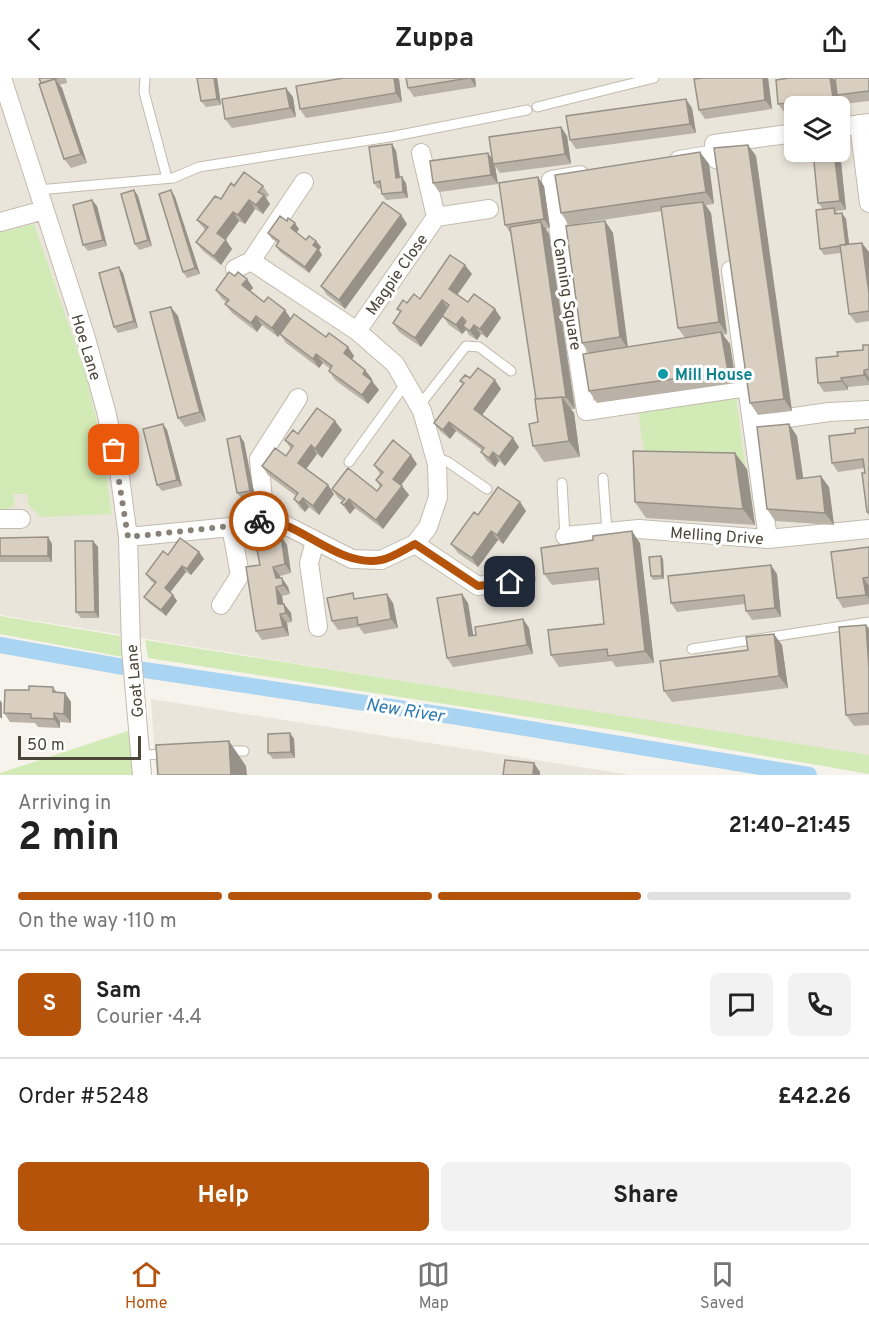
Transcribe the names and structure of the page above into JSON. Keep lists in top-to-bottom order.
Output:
{
  "streets": {
    "street": [
      "Magpie Close",
      "Canning Square",
      "Hoe Lane",
      "Melling Drive",
      "Goat Lane"
    ]
  },
  "crossings": [
    ["Hoe Lane", "Goat Lane"]
  ],
  "water": ["New River"],
  "places": ["Mill House"],
  "scale_bar": "50 m",
  "page": {
    "header": "Zuppa",
    "scale": "50 m",
    "heading": ["2 min", "Arriving in", "21:40–21:45"],
    "panel": [
      "Sam",
      "Courier · 4.4",
      "Order #5248",
      "£42.26"
    ],
    "bar": "On the way · 110 m",
    "round": "S",
    "buttons": ["Help", "Share"],
    "tabs": ["Home", "Map", "Saved"]
  }
}
